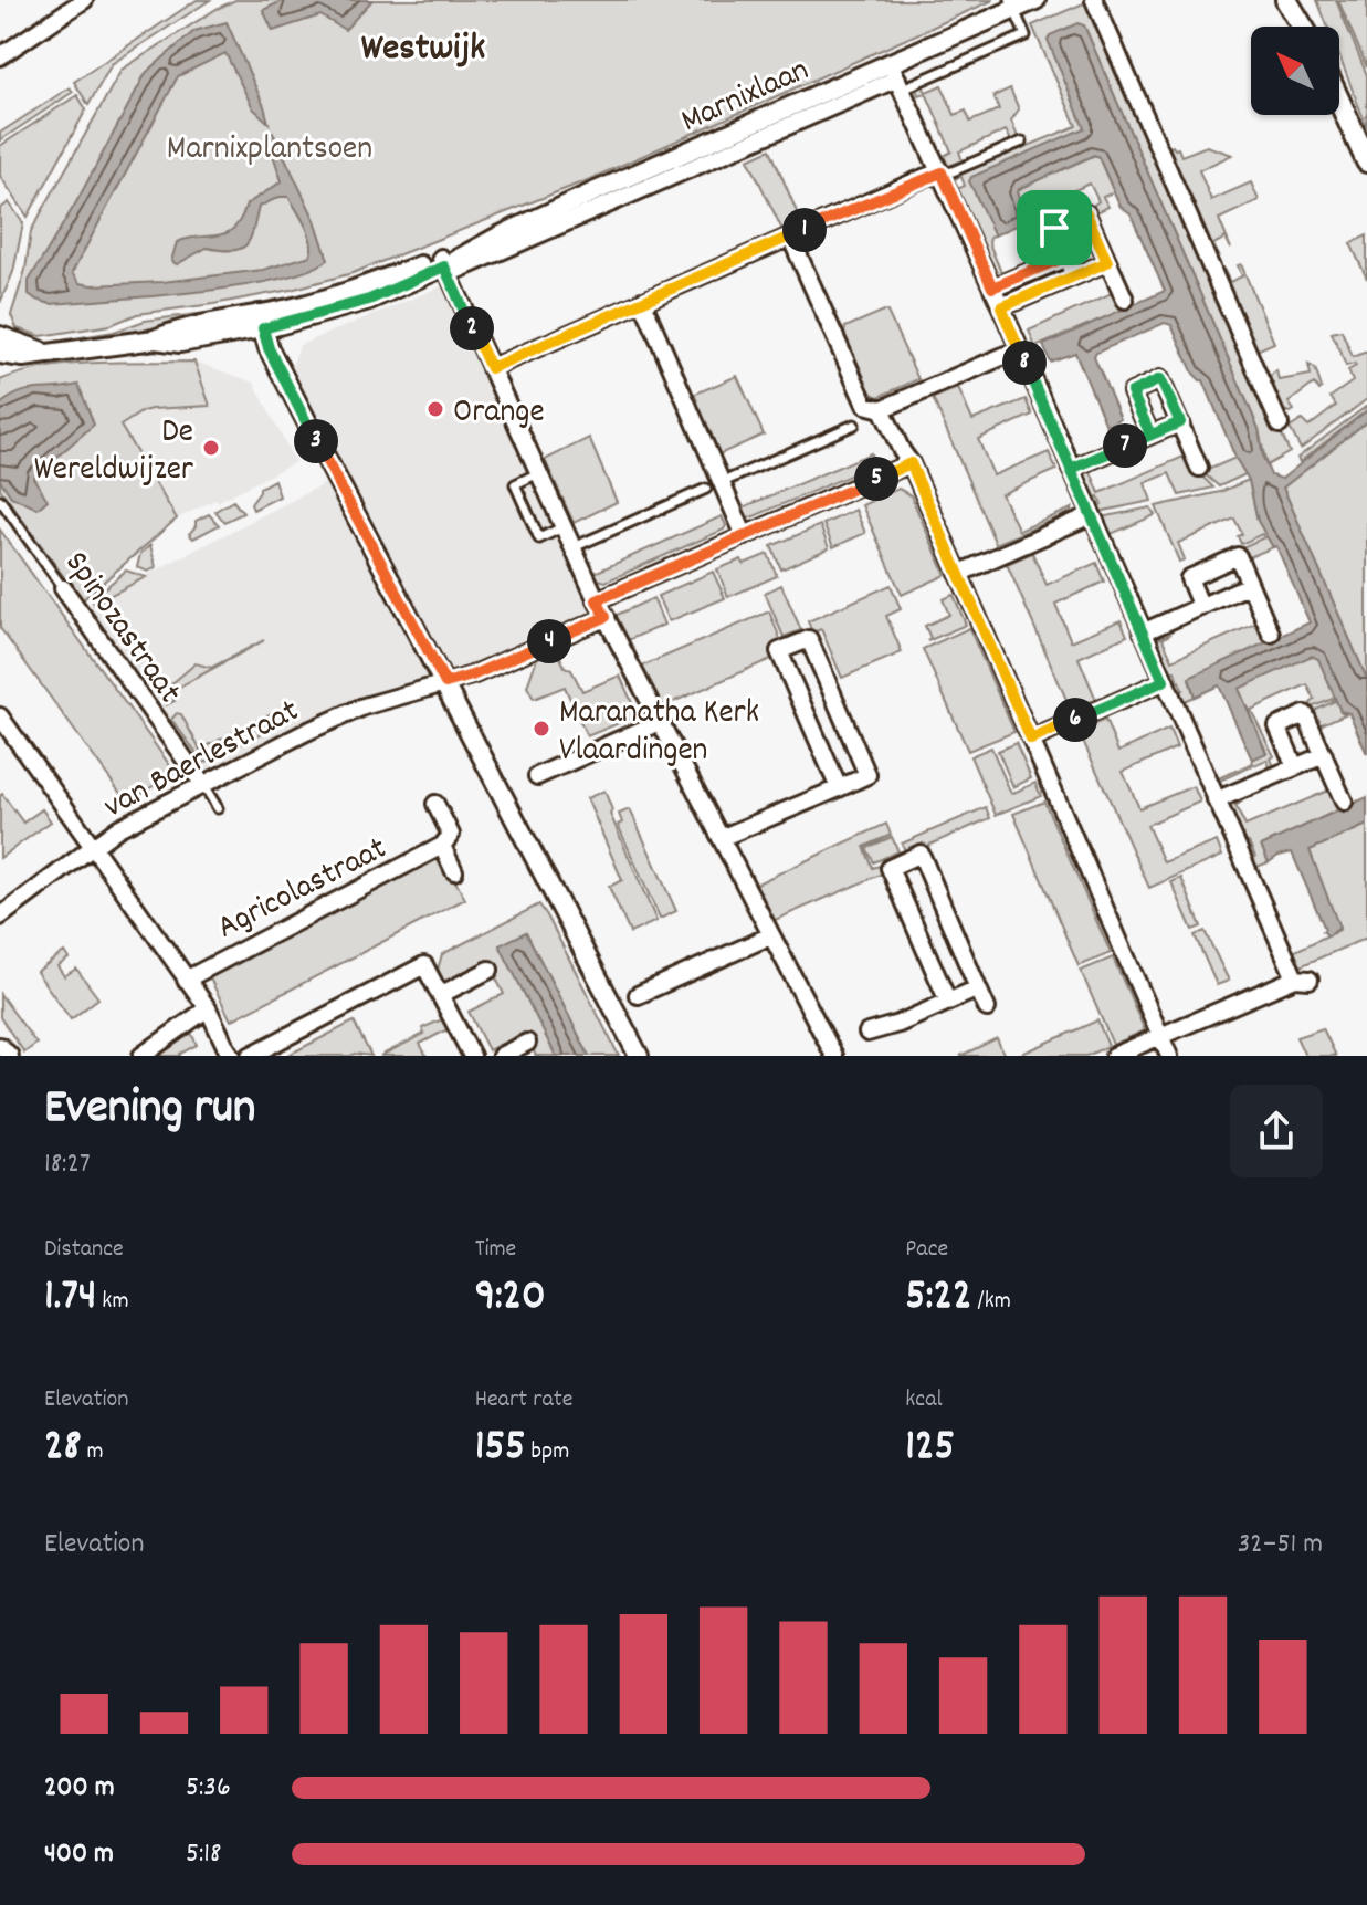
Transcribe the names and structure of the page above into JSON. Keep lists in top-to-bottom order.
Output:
{
  "streets": {
    "street": [
      "Marnixlaan",
      "Spinozastraat",
      "van Baerlestraat",
      "Agricolastraat"
    ]
  },
  "crossings": [
    ["Spinozastraat", "van Baerlestraat"]
  ],
  "districts": ["Westwijk"],
  "parks": ["Marnixplantsoen"],
  "places": ["Orange", "De Wereldwijzer", "Maranatha Kerk Vlaardingen"],
  "north": "top left",
  "page": {
    "pins": [
      "1",
      "2",
      "8",
      "3",
      "7",
      "5",
      "4",
      "6"
    ],
    "heading": ["Evening run", "18:27"],
    "stats": [
      ["Distance", "1.74 km"],
      ["Time", "9:20"],
      ["Pace", "5:22 /km"],
      ["Elevation", "28 m"],
      ["Heart rate", "155 bpm"],
      ["kcal", "125"]
    ],
    "chart": ["Elevation", "32–51 m"],
    "list": [
      {
        "name": "200 m",
        "note": "5:36"
      },
      {
        "name": "400 m",
        "note": "5:18"
      }
    ]
  }
}
